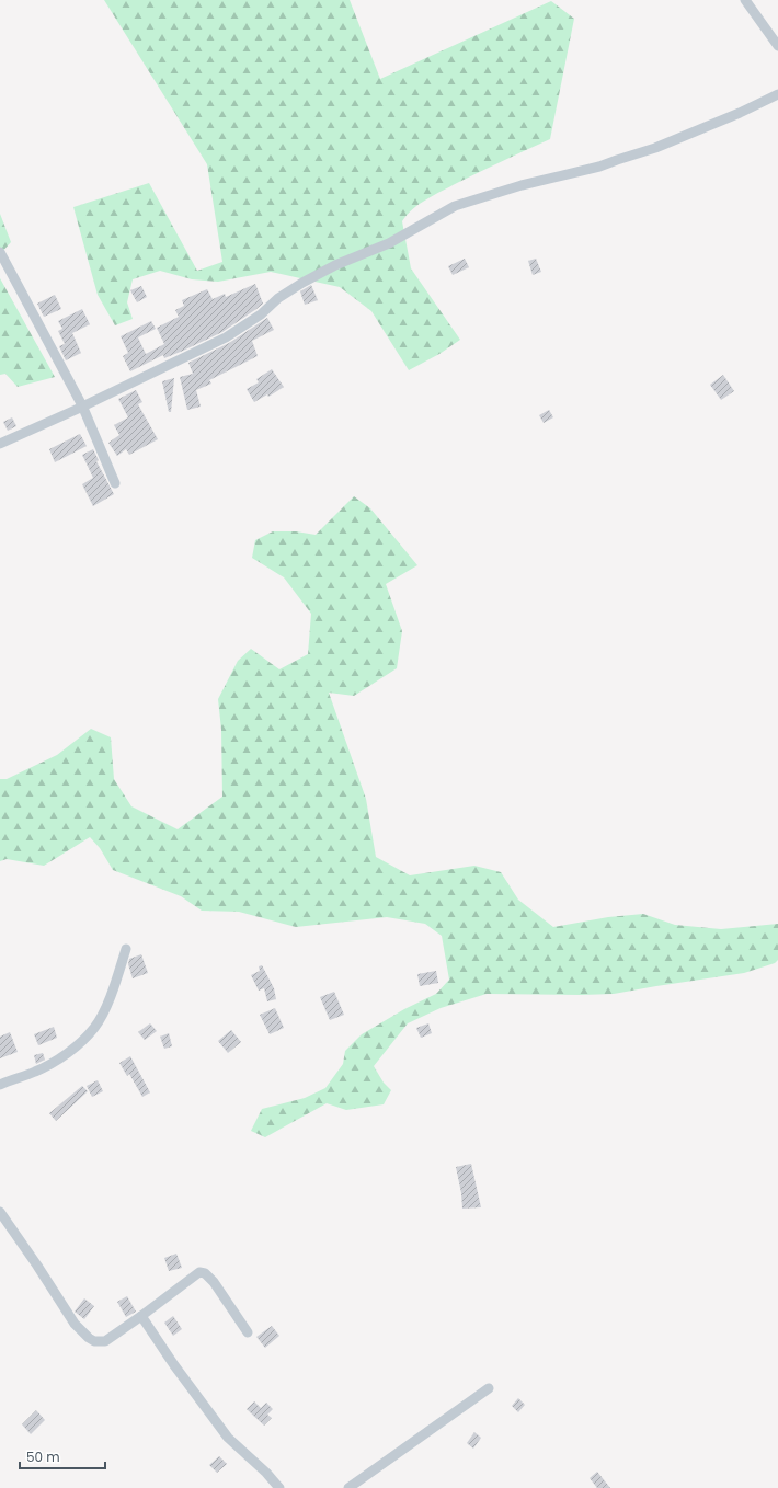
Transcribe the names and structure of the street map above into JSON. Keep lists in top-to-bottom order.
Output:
{
  "scale_bar": "50 m"
}
